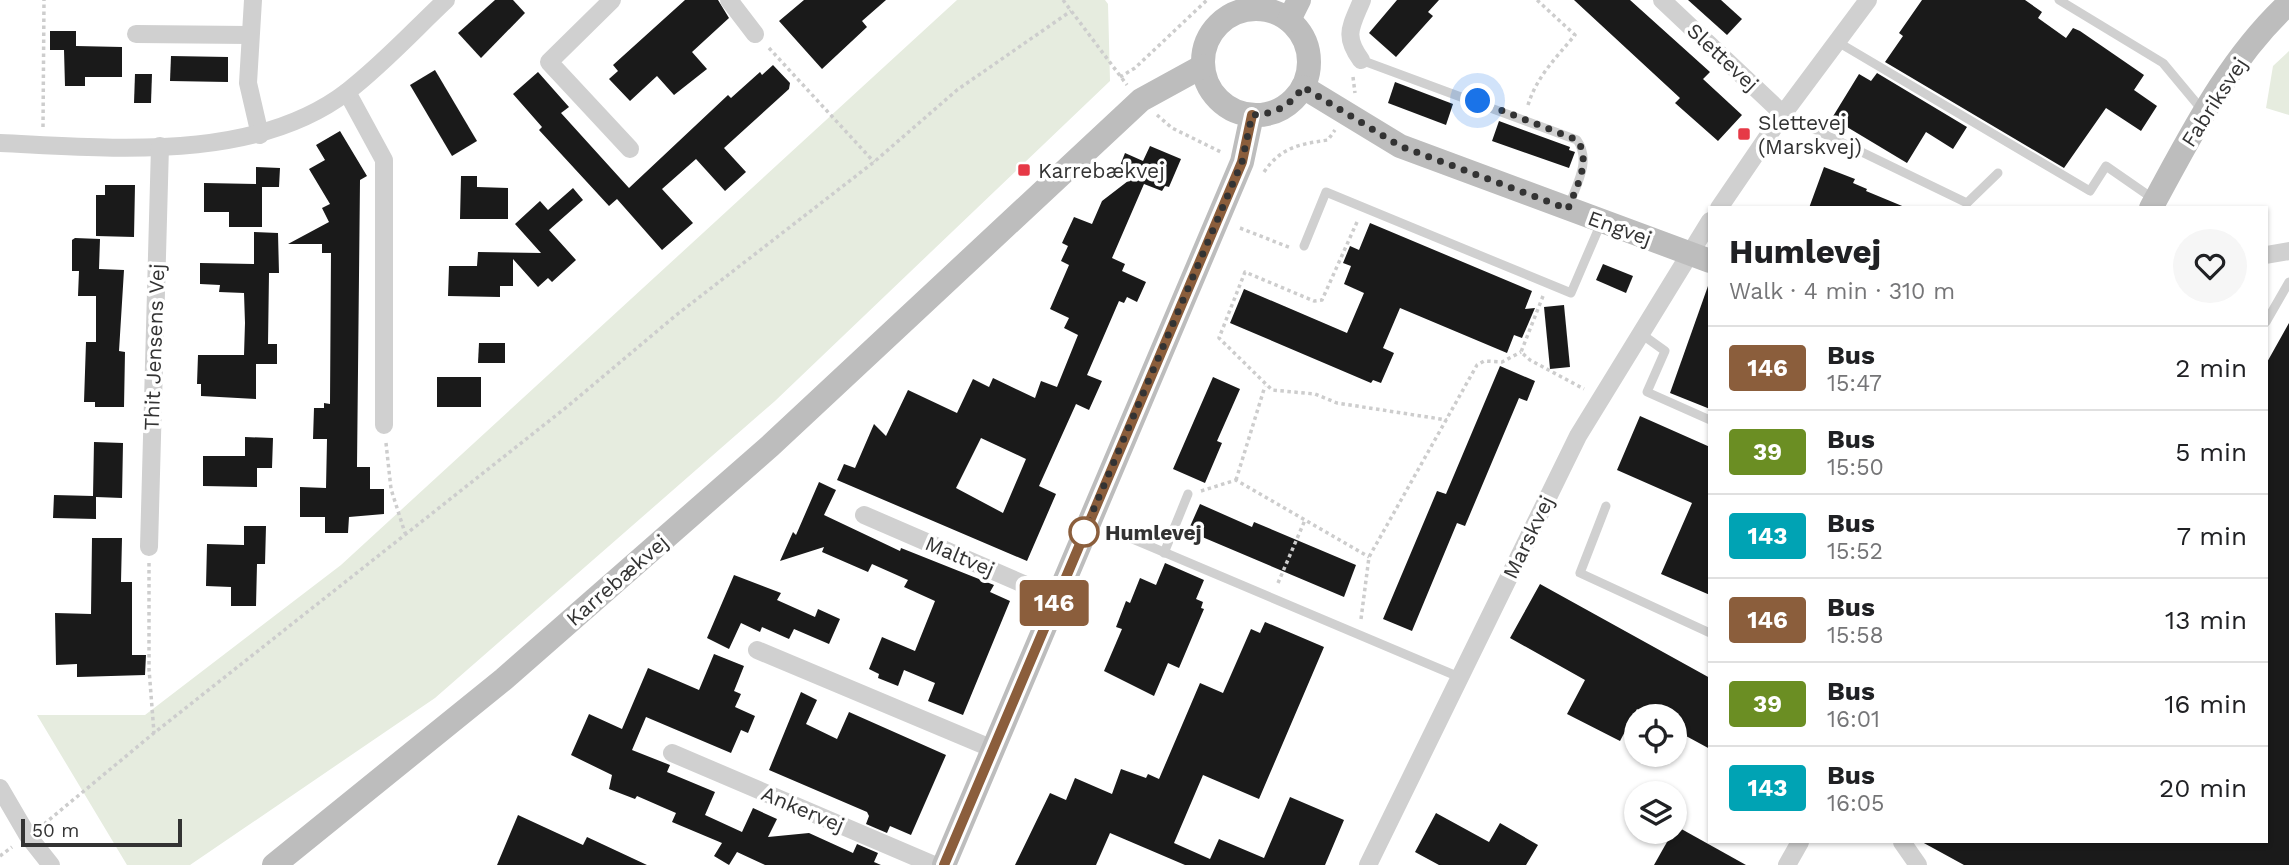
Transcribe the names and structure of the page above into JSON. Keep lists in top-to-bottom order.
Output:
{
  "streets": {
    "street": [
      "Slettevej",
      "Fabriksvej",
      "Engvej",
      "Thit Jensens Vej",
      "Marskvej",
      "Maltvej",
      "Karrebækvej",
      "Ankervej"
    ]
  },
  "crossings": [
    ["Engvej", "Marskvej"],
    ["Engvej", "Karrebækvej"]
  ],
  "places": {
    "transit": ["Slettevej (Marskvej)", "Karrebækvej"],
    "other": ["Humlevej"]
  },
  "lines": ["bus line 146"],
  "scale_bar": "50 m",
  "page": {
    "on_map": "146",
    "heading": ["Humlevej", "Walk · 4 min · 310 m"],
    "list": [
      {
        "mark": "146",
        "name": "Bus",
        "note": "15:47",
        "value": "2 min"
      },
      {
        "mark": "39",
        "name": "Bus",
        "note": "15:50",
        "value": "5 min"
      },
      {
        "mark": "143",
        "name": "Bus",
        "note": "15:52",
        "value": "7 min"
      },
      {
        "mark": "146",
        "name": "Bus",
        "note": "15:58",
        "value": "13 min"
      },
      {
        "mark": "39",
        "name": "Bus",
        "note": "16:01",
        "value": "16 min"
      },
      {
        "mark": "143",
        "name": "Bus",
        "note": "16:05",
        "value": "20 min"
      }
    ],
    "scale": "50 m"
  }
}
